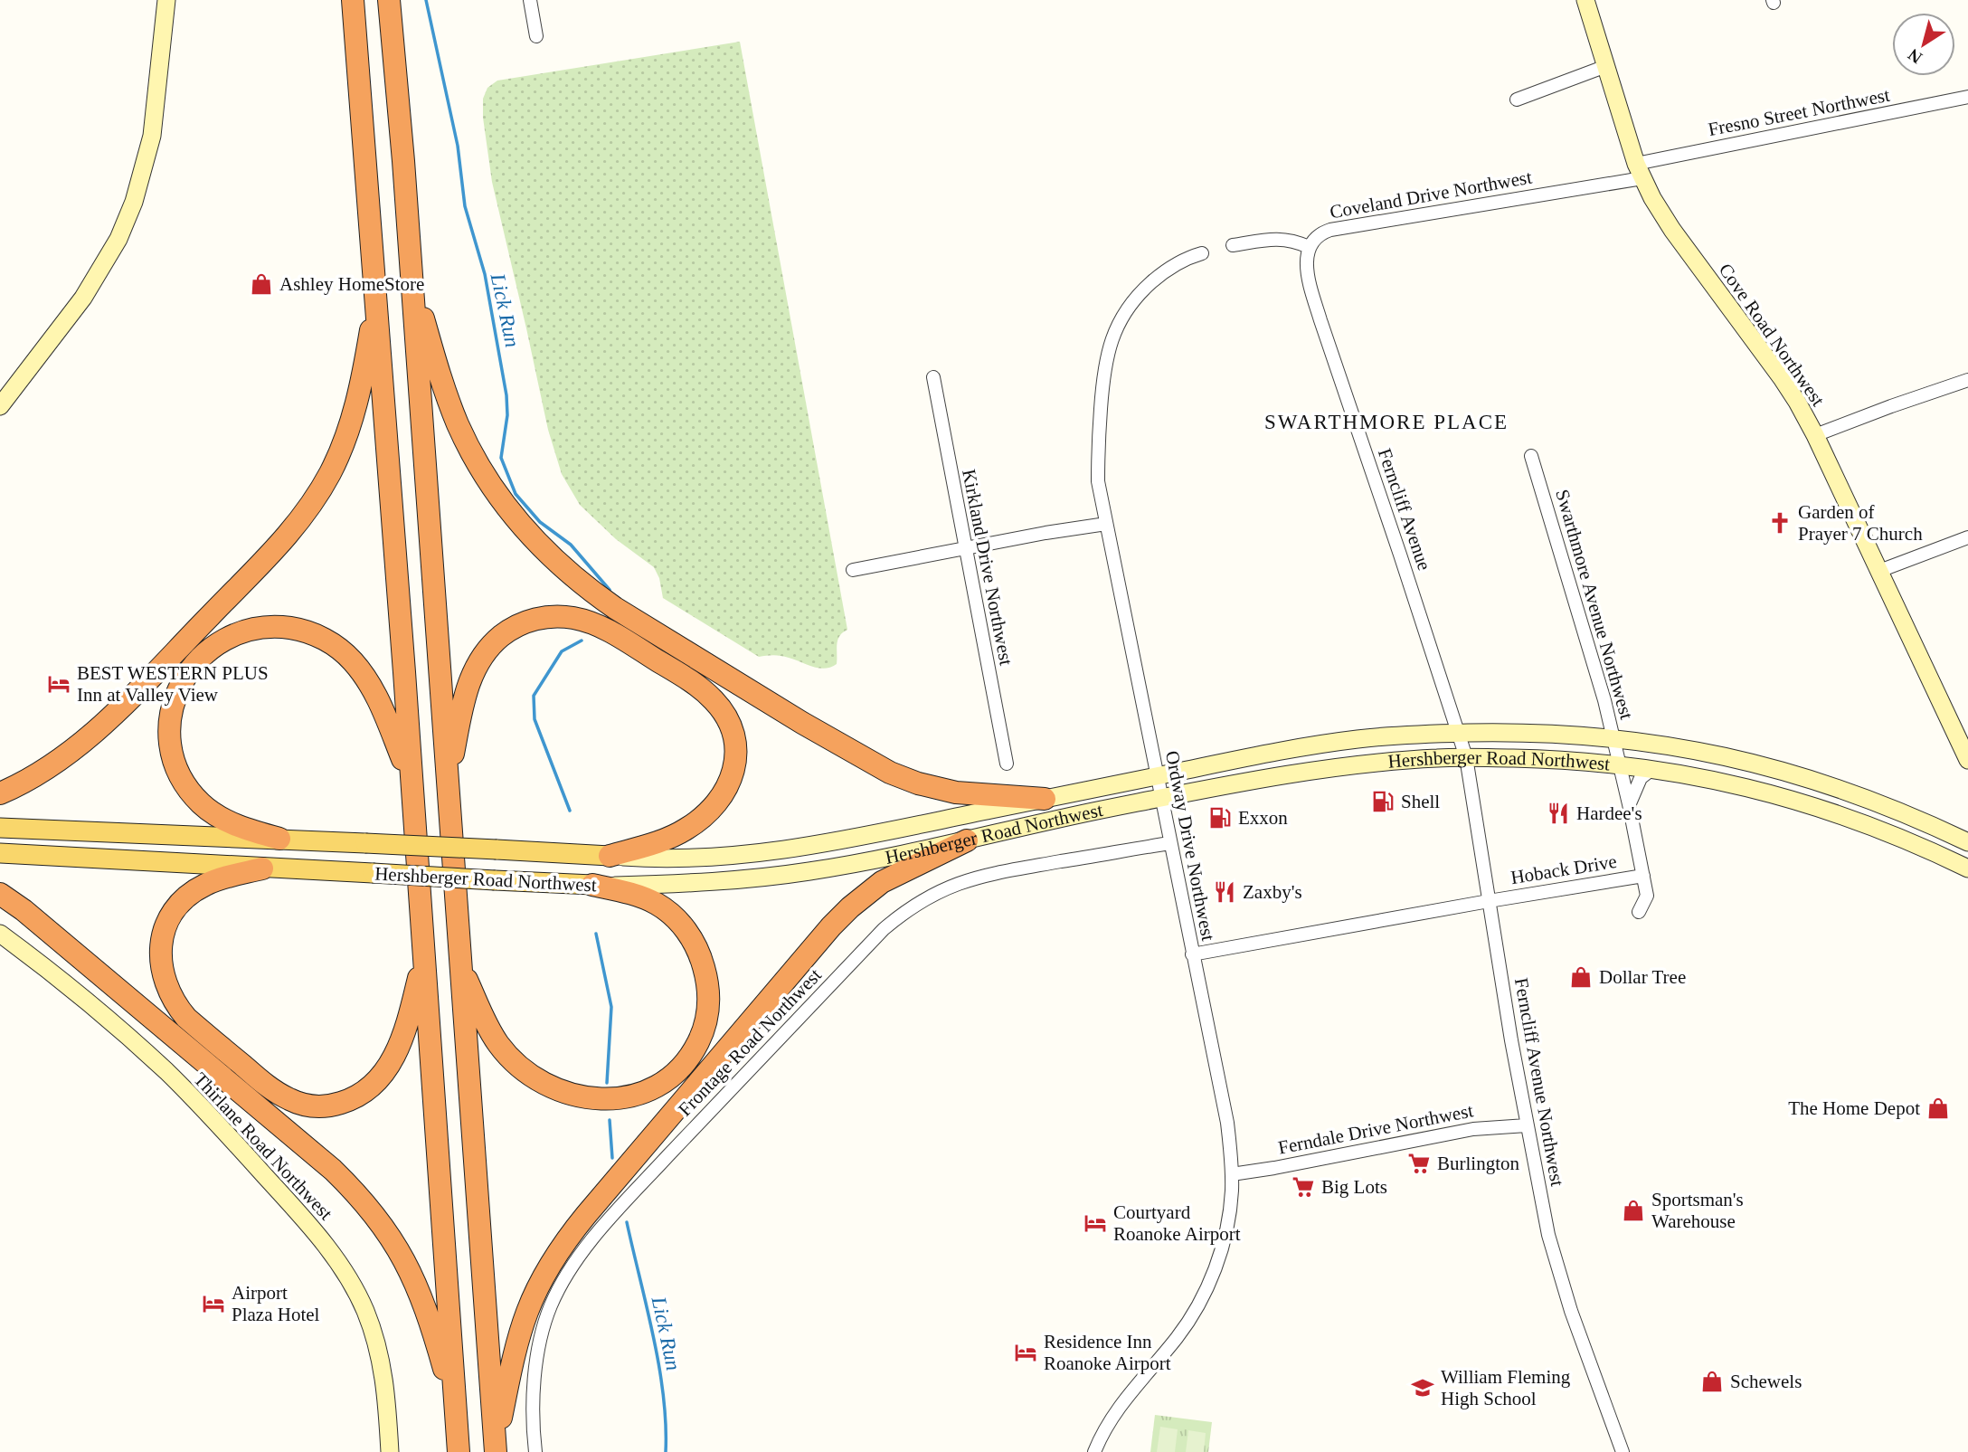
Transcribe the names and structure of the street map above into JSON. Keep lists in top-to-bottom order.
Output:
{
  "streets": {
    "main road": ["Cove Road Northwest", "Hershberger Road Northwest", "Thirlane Road Northwest"],
    "street": [
      "Fresno Street Northwest",
      "Coveland Drive Northwest",
      "Ferncliff Avenue",
      "Kirkland Drive Northwest",
      "Swarthmore Avenue Northwest",
      "Ordway Drive Northwest",
      "Hoback Drive",
      "Frontage Road Northwest",
      "Ferncliff Avenue Northwest",
      "Ferndale Drive Northwest"
    ]
  },
  "crossings": [
    ["Fresno Street Northwest", "Coveland Drive Northwest"],
    ["Fresno Street Northwest", "Cove Road Northwest"],
    ["Coveland Drive Northwest", "Cove Road Northwest"],
    ["Coveland Drive Northwest", "Ferncliff Avenue"],
    ["Ferncliff Avenue", "Ferncliff Avenue Northwest"],
    ["Swarthmore Avenue Northwest", "Hershberger Road Northwest"],
    ["Swarthmore Avenue Northwest", "Hoback Drive"],
    ["Hershberger Road Northwest", "Ordway Drive Northwest"],
    ["Hershberger Road Northwest", "Ferncliff Avenue Northwest"],
    ["Ordway Drive Northwest", "Hoback Drive"],
    ["Ordway Drive Northwest", "Frontage Road Northwest"],
    ["Ordway Drive Northwest", "Ferndale Drive Northwest"],
    ["Hoback Drive", "Ferncliff Avenue Northwest"],
    ["Ferncliff Avenue Northwest", "Ferndale Drive Northwest"]
  ],
  "districts": ["SWARTHMORE PLACE"],
  "water": ["Lick Run"],
  "places": {
    "shop": [
      "Ashley HomeStore",
      "Dollar Tree",
      "The Home Depot",
      "Sportsman's Warehouse",
      "Schewels"
    ],
    "church": ["Garden of Prayer 7 Church"],
    "hotel": [
      "BEST WESTERN PLUS Inn at Valley View",
      "Courtyard Roanoke Airport",
      "Airport Plaza Hotel",
      "Residence Inn Roanoke Airport"
    ],
    "fuel station": ["Shell", "Exxon"],
    "restaurant": ["Hardee's", "Zaxby's"],
    "supermarket": ["Burlington", "Big Lots"],
    "school or university": ["William Fleming High School"]
  },
  "north": "bottom left"
}
